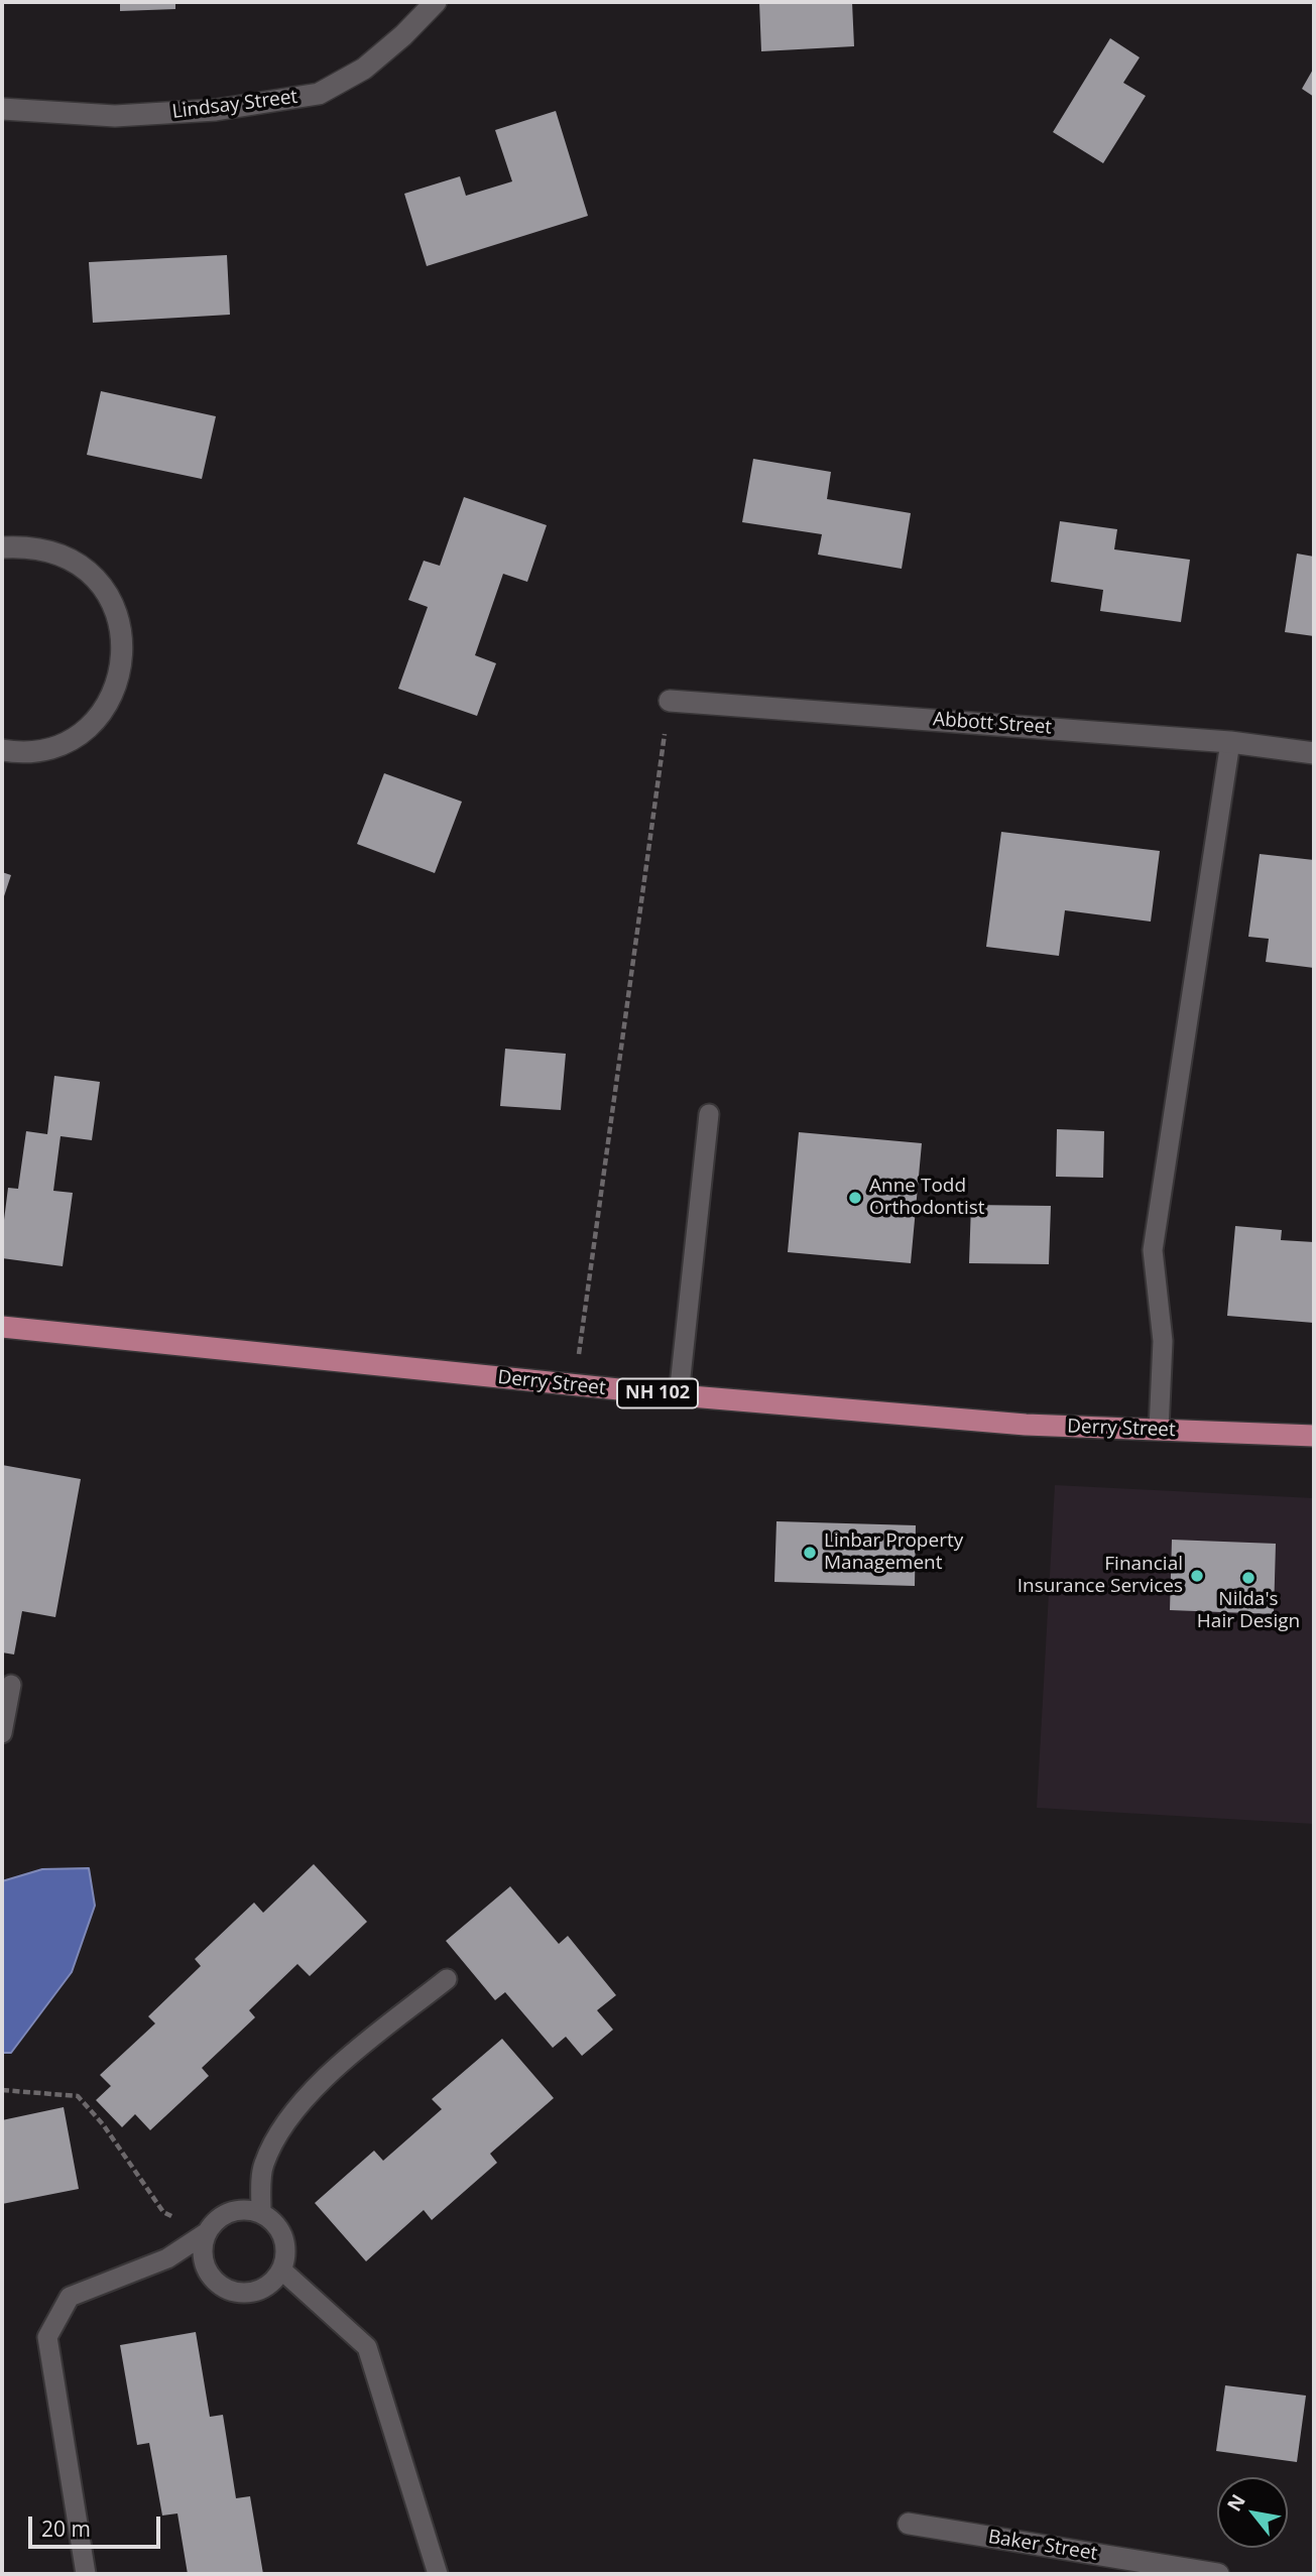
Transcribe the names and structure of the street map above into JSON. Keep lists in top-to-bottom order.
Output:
{
  "streets": {
    "main road": ["Derry Street", "NH 102"],
    "street": ["Lindsay Street", "Abbott Street", "Baker Street"]
  },
  "places": [
    "Anne Todd Orthodontist",
    "Linbar Property Management",
    "Financial Insurance Services",
    "Nilda's Hair Design"
  ],
  "scale_bar": "20 m",
  "north": "top left"
}
